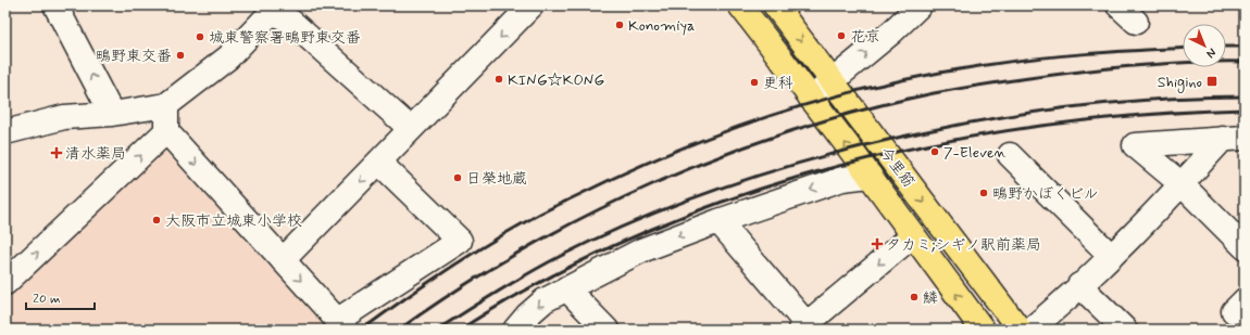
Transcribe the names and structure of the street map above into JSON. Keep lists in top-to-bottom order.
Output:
{
  "streets": {
    "main road": ["今里筋"]
  },
  "places": {
    "other": [
      "Konomiya",
      "花京",
      "城東警察署鴫野東交番",
      "鴫野東交番",
      "KING☆KONG",
      "更科",
      "7-Eleven",
      "日榮地蔵",
      "鴫野かぼくビル",
      "大阪市立城東小学校",
      "鱗"
    ],
    "transit": ["Shigino"],
    "health": ["清水薬局", "タカミ;シギノ駅前薬局"]
  },
  "scale_bar": "20 m",
  "north": "bottom right"
}
